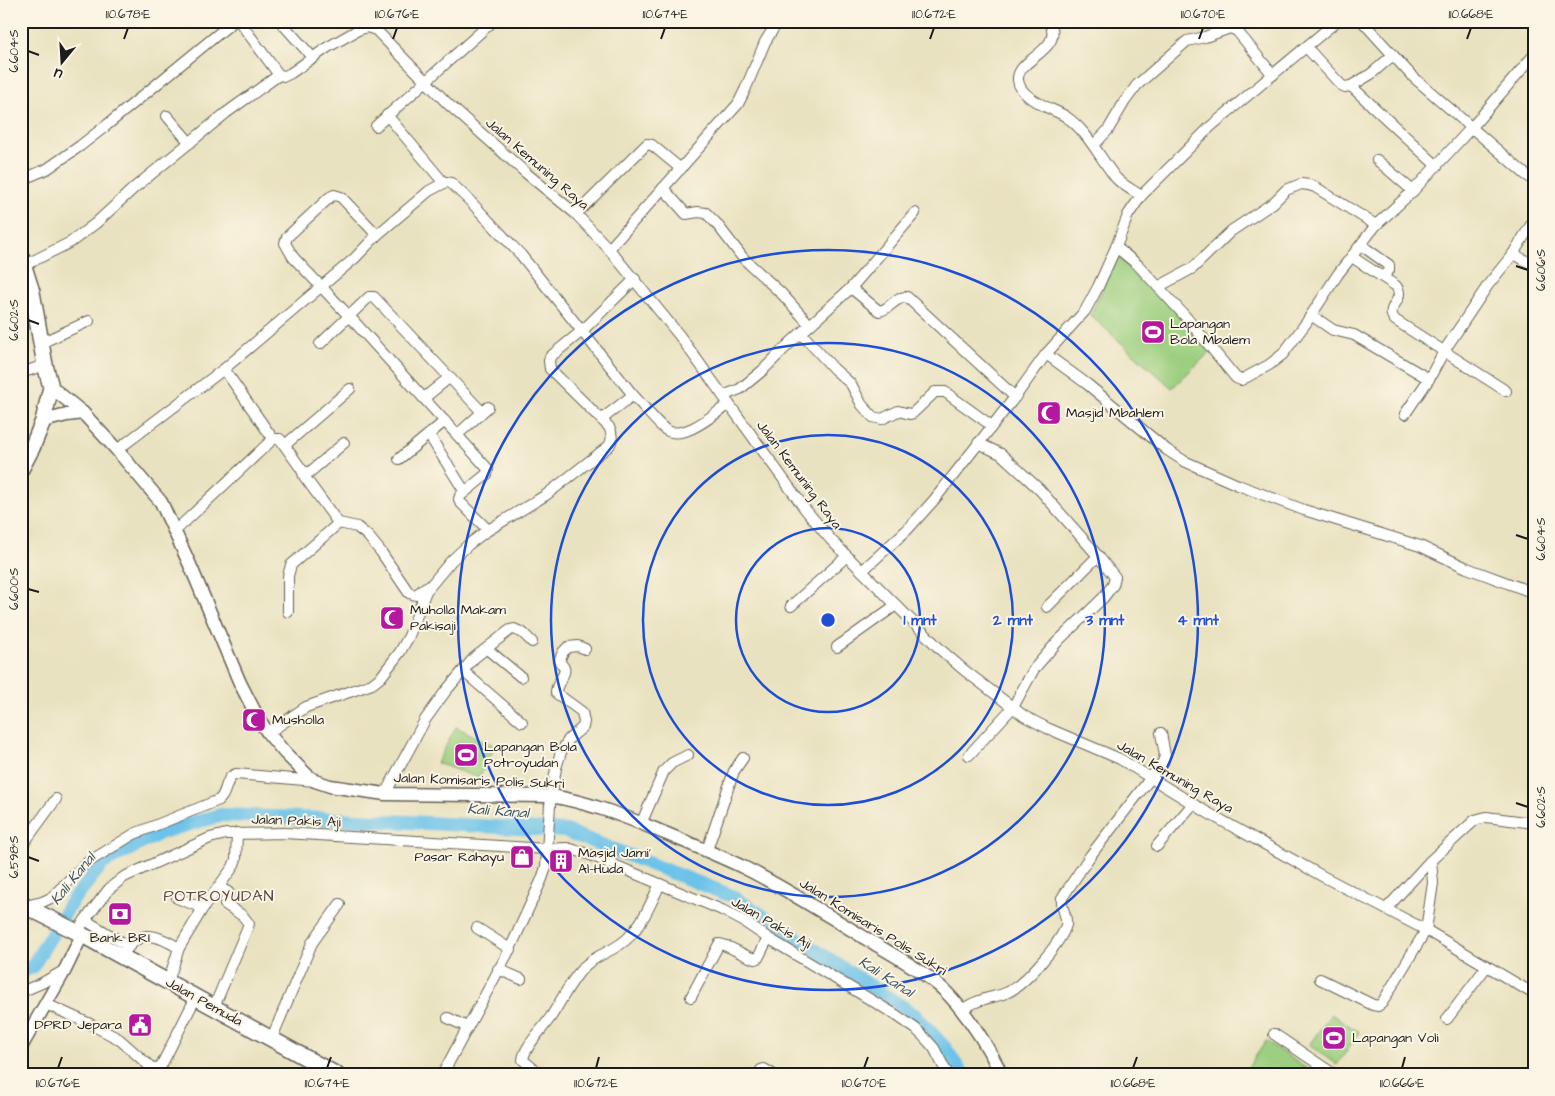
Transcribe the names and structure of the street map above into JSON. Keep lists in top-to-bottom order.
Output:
{
  "streets": {
    "highway": ["Jalan Pemuda"],
    "main road": ["Jalan Komisaris Polis Sukri"],
    "street": ["Jalan Kemuning Raya", "Jalan Pakis Aji"]
  },
  "crossings": [
    ["Jalan Pakis Aji", "Jalan Pemuda"]
  ],
  "districts": ["POTROYUDAN"],
  "water": ["Kali Kanal"],
  "places": {
    "sports": ["Lapangan Bola Mbalem", "Lapangan Bola Potroyudan", "Lapangan Voli"],
    "mosque": ["Masjid Mbahlem", "Muholla Makam Pakisaji", "Musholla"],
    "shop": ["Pasar Rahayu"],
    "building": ["Masjid Jami' Al-Huda"],
    "bank": ["Bank BRI"],
    "public building": ["DPRD Jepara"]
  },
  "north": "bottom",
  "coordinates": [
    "110.678°E",
    "110.676°E",
    "110.674°E",
    "110.672°E",
    "110.670°E",
    "110.668°E",
    "6.604°S",
    "6.606°S",
    "6.602°S",
    "6.600°S",
    "6.598°S",
    "110.666°E"
  ],
  "rings": [
    "1 mnt",
    "2 mnt",
    "3 mnt",
    "4 mnt"
  ]
}
